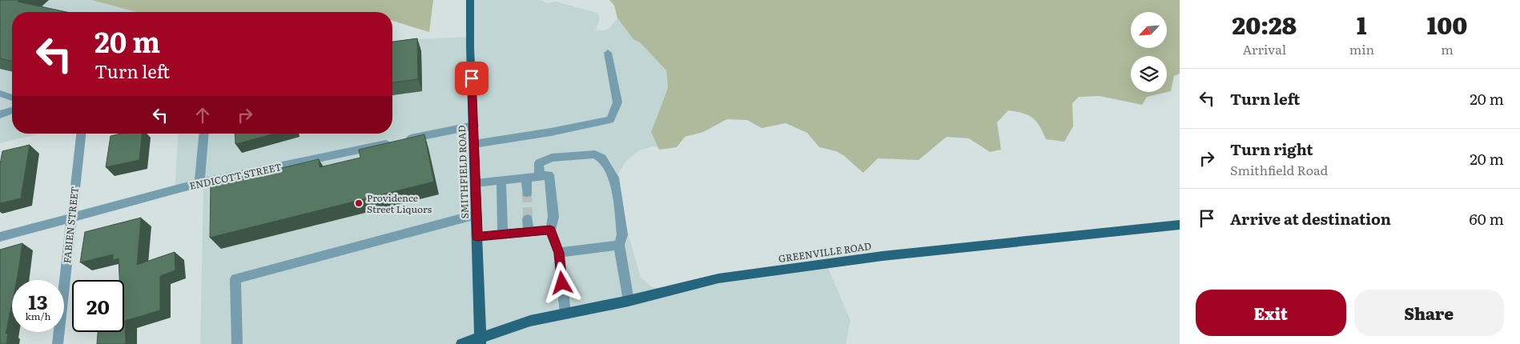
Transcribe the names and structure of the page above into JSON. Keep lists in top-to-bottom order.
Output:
{
  "streets": {
    "main road": ["SMITHFIELD ROAD", "GREENVILLE ROAD"],
    "street": ["ENDICOTT STREET", "FABIEN STREET"]
  },
  "crossings": [
    ["SMITHFIELD ROAD", "ENDICOTT STREET"],
    ["SMITHFIELD ROAD", "GREENVILLE ROAD"],
    ["ENDICOTT STREET", "FABIEN STREET"]
  ],
  "places": ["Providence Street Liquors"],
  "north": "bottom left",
  "page": {
    "eta": [
      "20:28",
      "Arrival",
      "1",
      "min",
      "100",
      "m"
    ],
    "turn": ["20 m", "Turn left"],
    "list": [
      {
        "name": "Turn left",
        "value": "20 m"
      },
      {
        "name": "Turn right",
        "note": "Smithfield Road",
        "value": "20 m"
      },
      {
        "name": "Arrive at destination",
        "value": "60 m"
      }
    ],
    "speed": "13 km/h",
    "limit": "20",
    "buttons": ["Exit", "Share"]
  }
}
